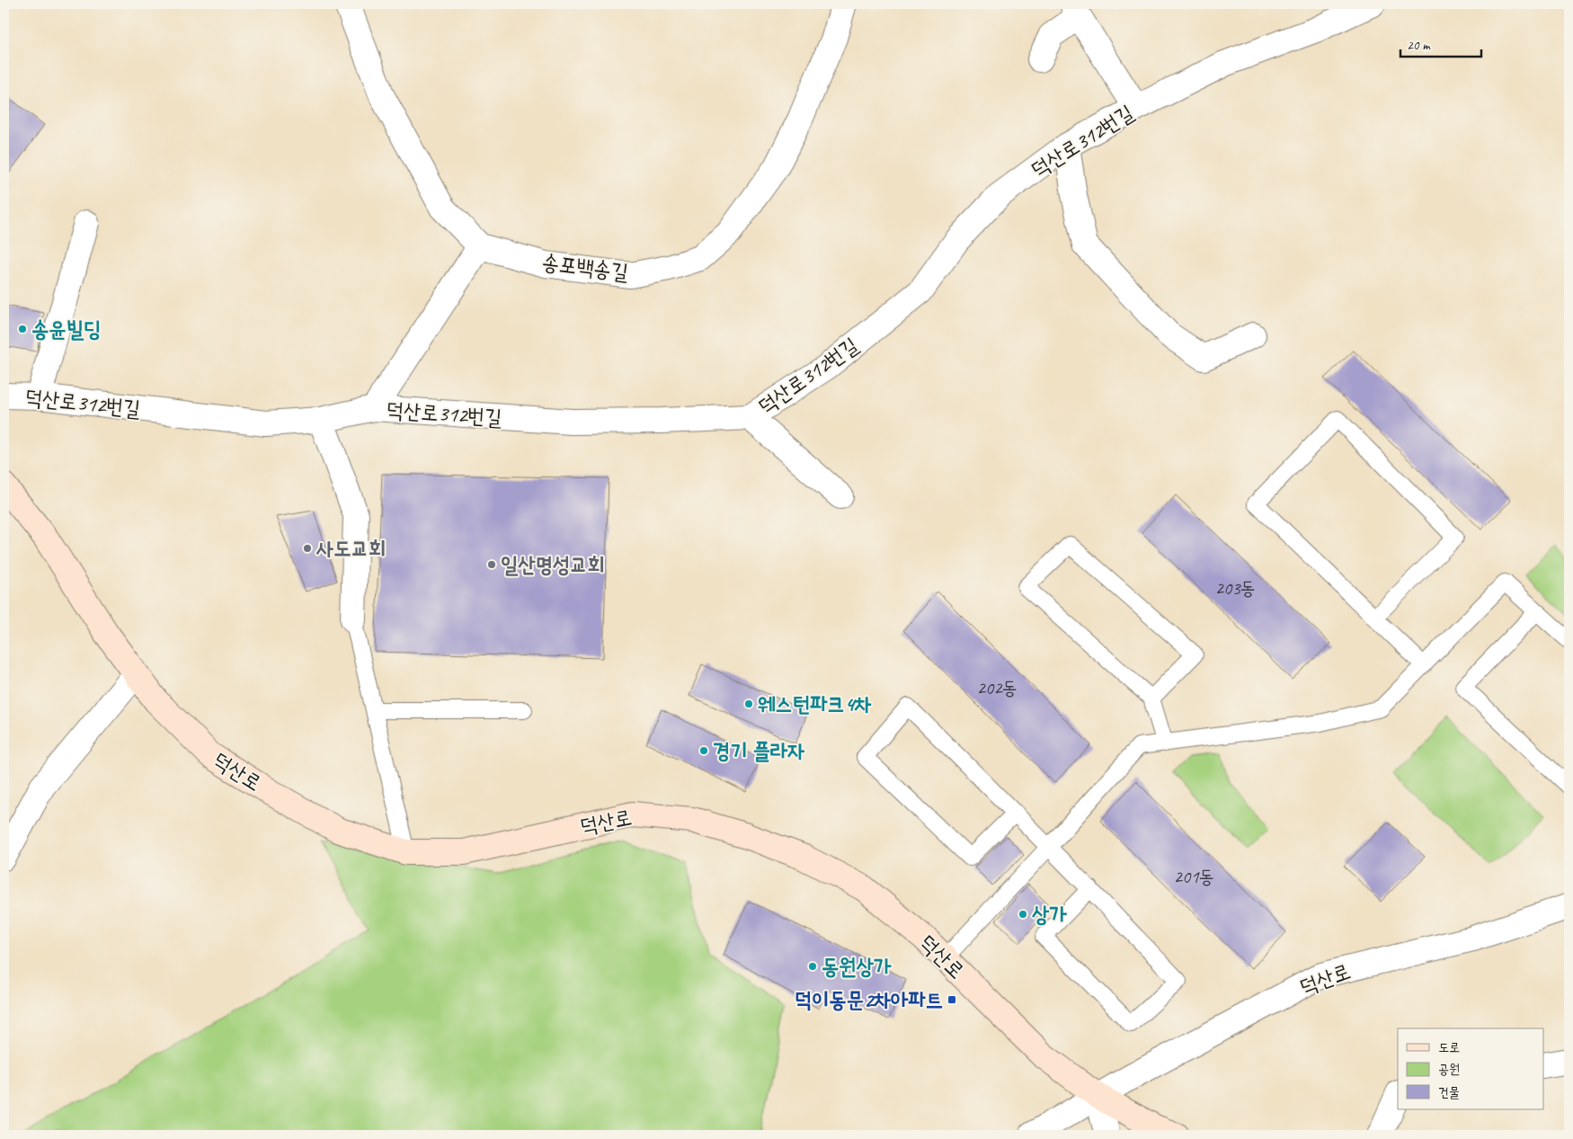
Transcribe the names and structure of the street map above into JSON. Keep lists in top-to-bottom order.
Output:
{
  "streets": {
    "street": ["덕산로312번길", "송포백송길", "덕산로"]
  },
  "places": {
    "other": [
      "송윤빌딩",
      "사도교회",
      "일산명성교회",
      "웨스턴파크4차",
      "경기 플라자",
      "상가",
      "동원상가"
    ],
    "transit": ["덕이동문2차아파트"]
  },
  "house_numbers": ["203동", "202동", "201동"],
  "legend": ["도로", "공원", "건물"],
  "scale_bar": "20 m"
}
